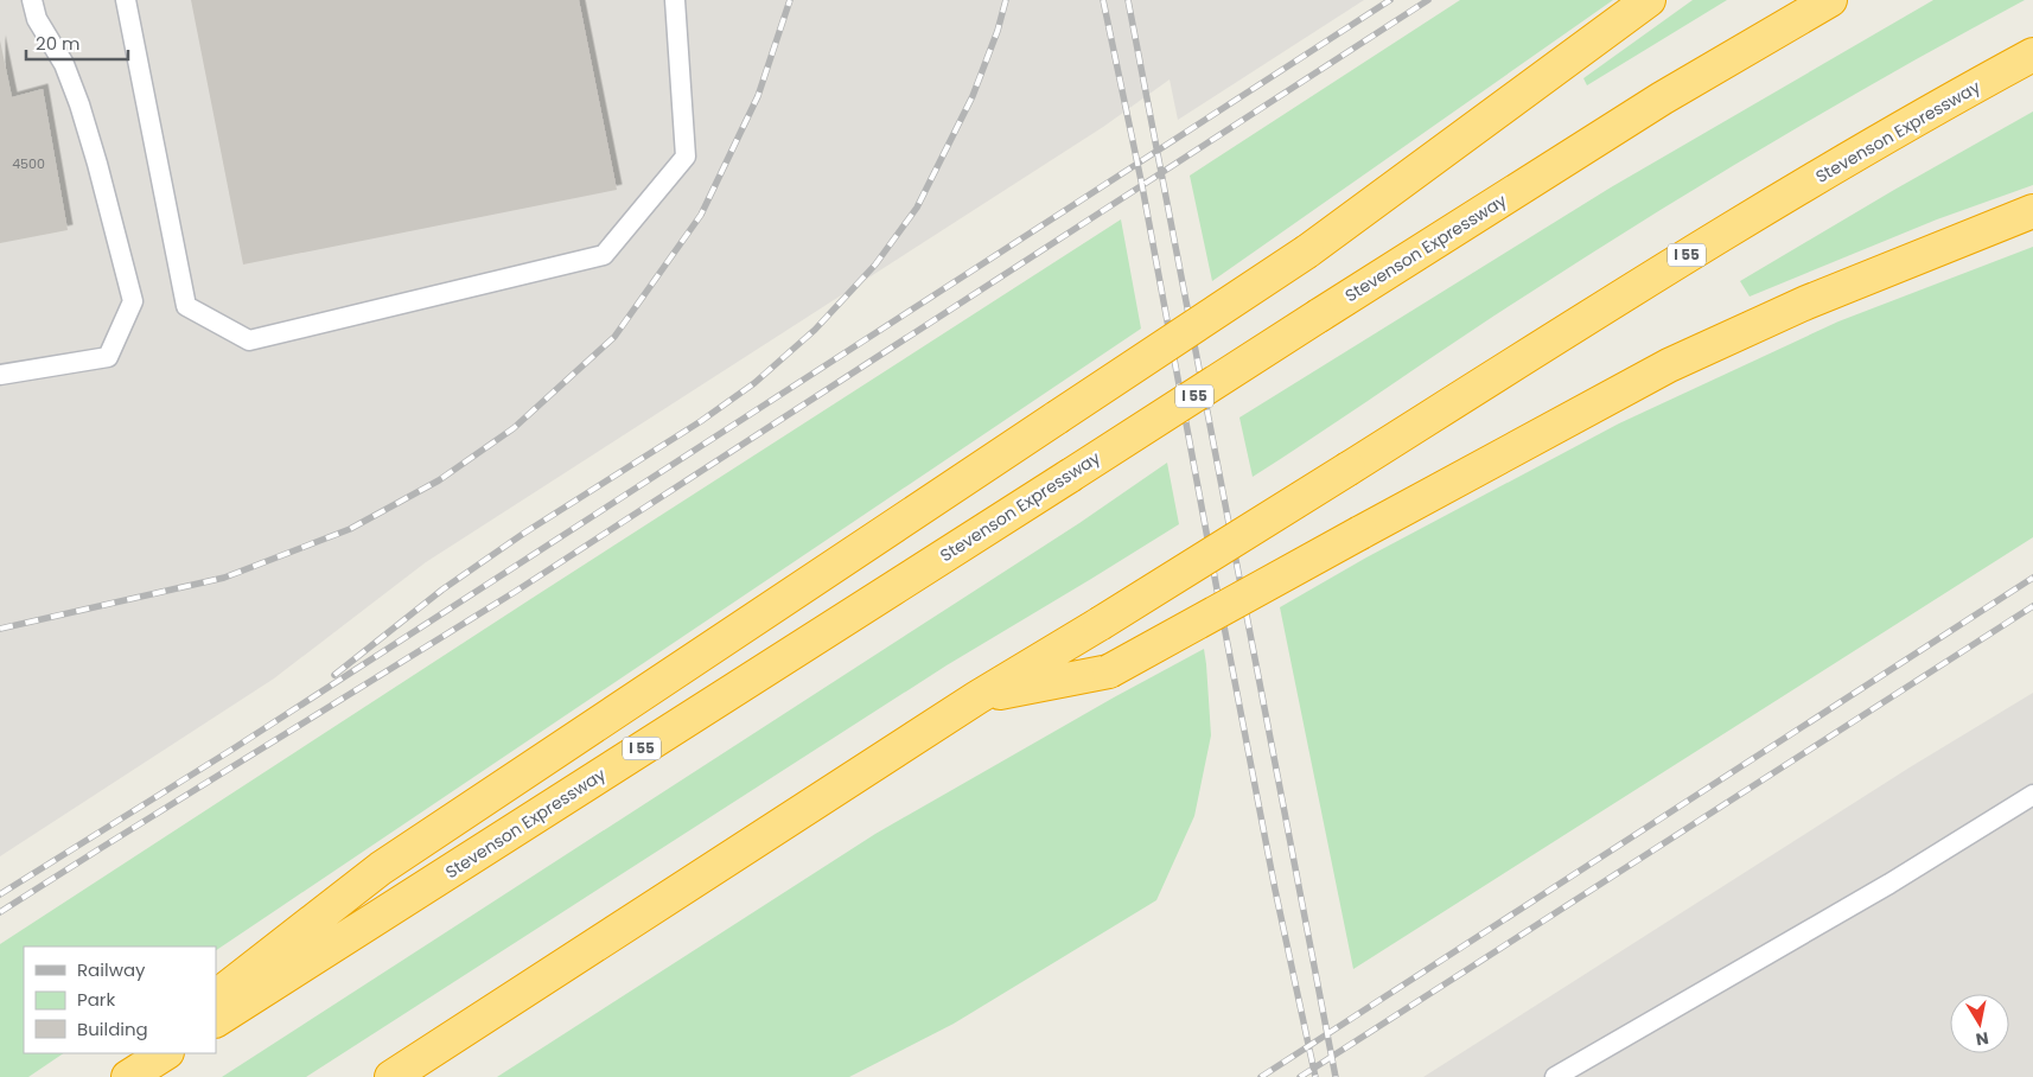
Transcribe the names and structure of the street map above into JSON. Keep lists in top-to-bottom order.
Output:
{
  "streets": {
    "highway": ["Stevenson Expressway", "I 55"]
  },
  "crossings": [
    ["Stevenson Expressway", "I 55"]
  ],
  "house_numbers": ["4500"],
  "legend": ["Railway", "Park", "Building"],
  "scale_bar": "20 m",
  "north": "bottom"
}
